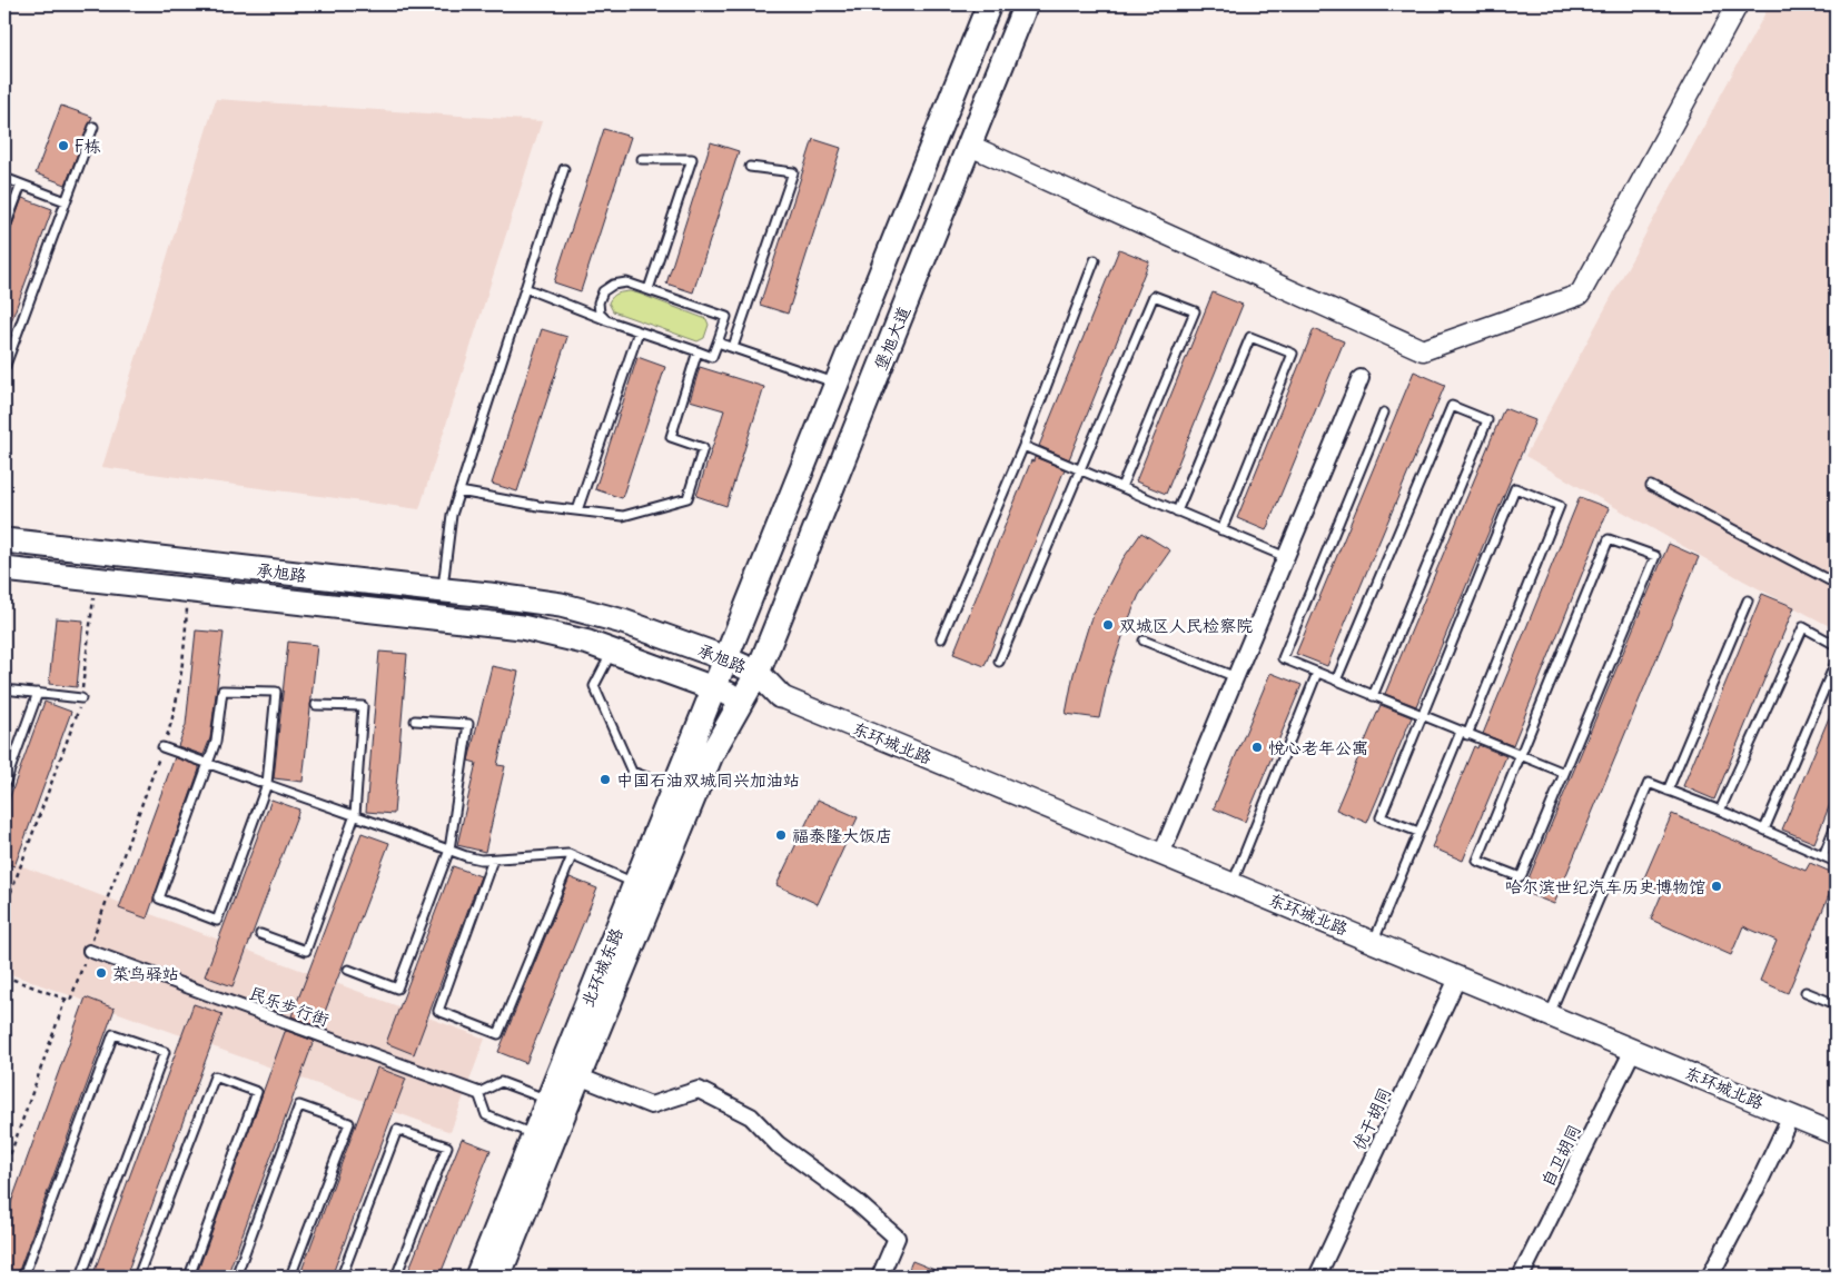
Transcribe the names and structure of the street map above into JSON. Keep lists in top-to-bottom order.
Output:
{
  "streets": {
    "main road": [
      "堡旭大道",
      "承旭路",
      "东环城北路",
      "北环城东路"
    ],
    "street": ["民乐步行街", "优干胡同", "自卫胡同"]
  },
  "crossings": [
    ["堡旭大道", "承旭路"],
    ["堡旭大道", "北环城东路"],
    ["承旭路", "东环城北路"],
    ["承旭路", "北环城东路"],
    ["东环城北路", "优干胡同"],
    ["东环城北路", "自卫胡同"]
  ],
  "places": [
    "F栋",
    "双城区人民检察院",
    "悦心老年公寓",
    "中国石油双城同兴加油站",
    "福泰隆大饭店",
    "哈尔滨世纪汽车历史博物馆",
    "菜鸟驿站"
  ]
}
